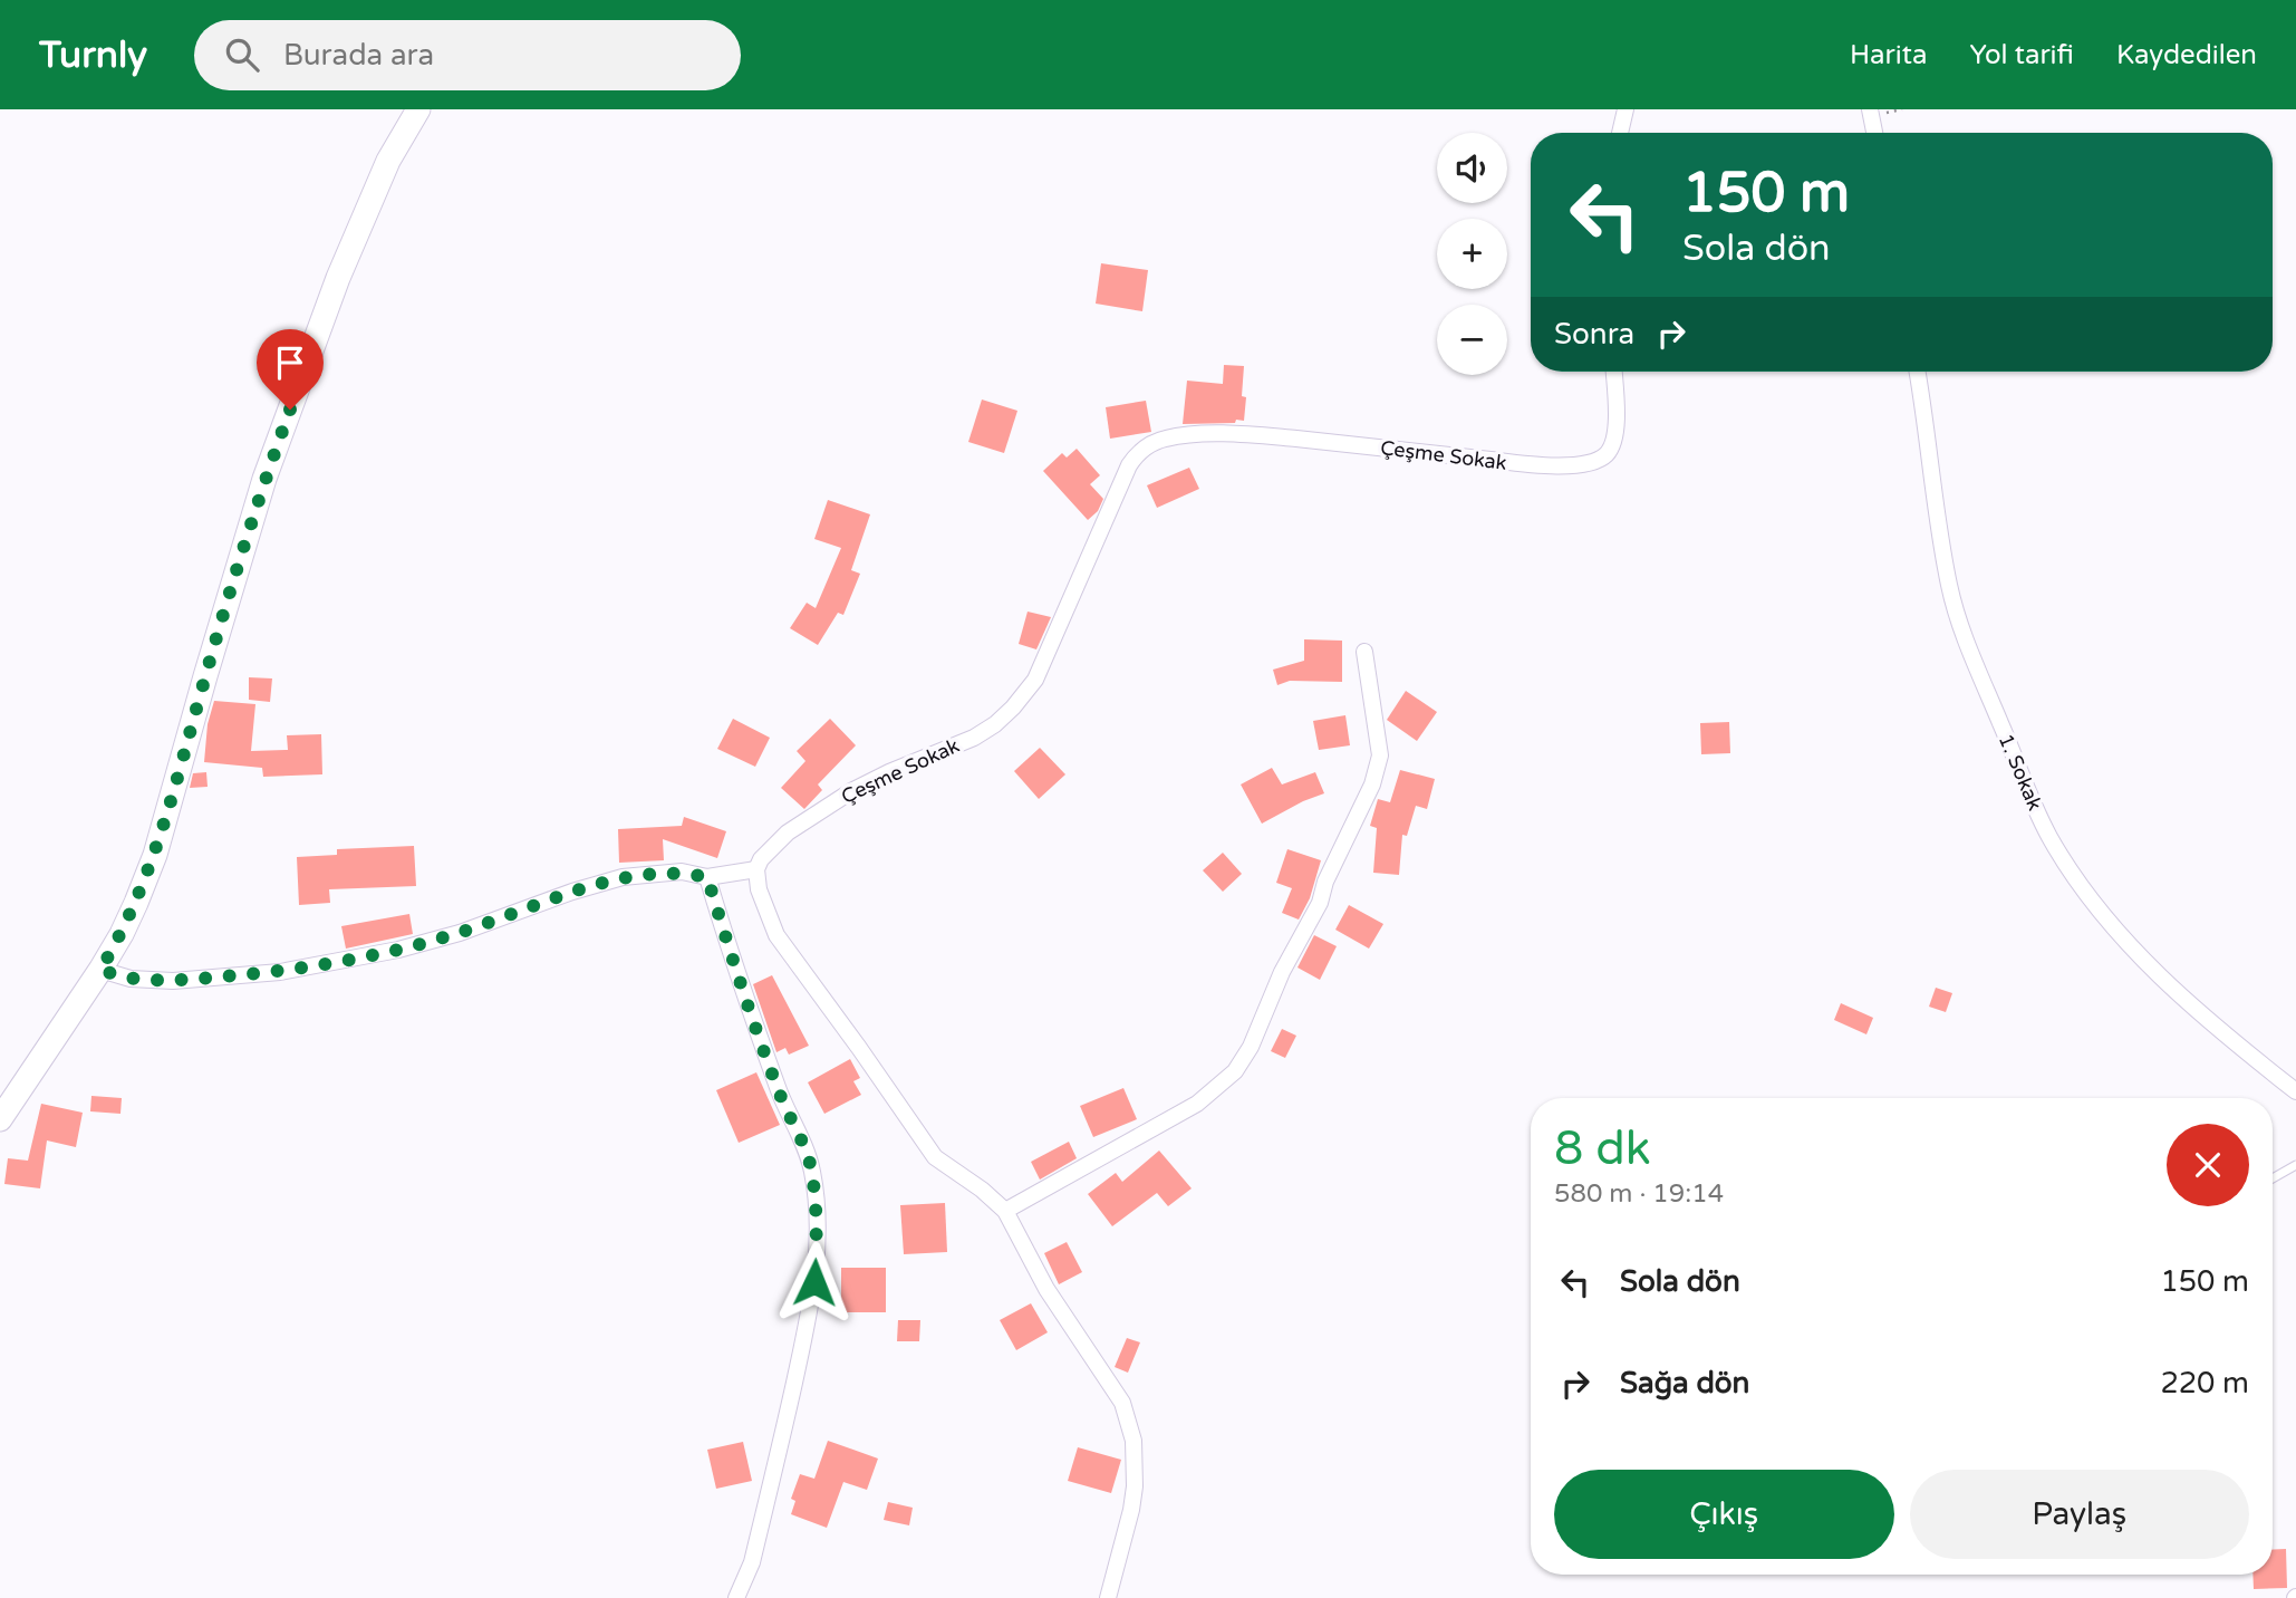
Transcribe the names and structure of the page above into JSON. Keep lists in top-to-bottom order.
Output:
{
  "streets": {
    "street": ["Çeşme Sokak", "1. Sokak"]
  },
  "page": {
    "header": "Turnly",
    "search": "Burada ara",
    "nav": ["Harita", "Yol tarifi", "Kaydedilen"],
    "map_buttons": ["+", "−"],
    "turn": ["150 m", "Sola dön"],
    "then": "Sonra",
    "heading": ["8 dk", "580 m · 19:14"],
    "list": [
      {
        "name": "Sola dön",
        "value": "150 m"
      },
      {
        "name": "Sağa dön",
        "value": "220 m"
      }
    ],
    "buttons": ["Çıkış", "Paylaş"]
  }
}
